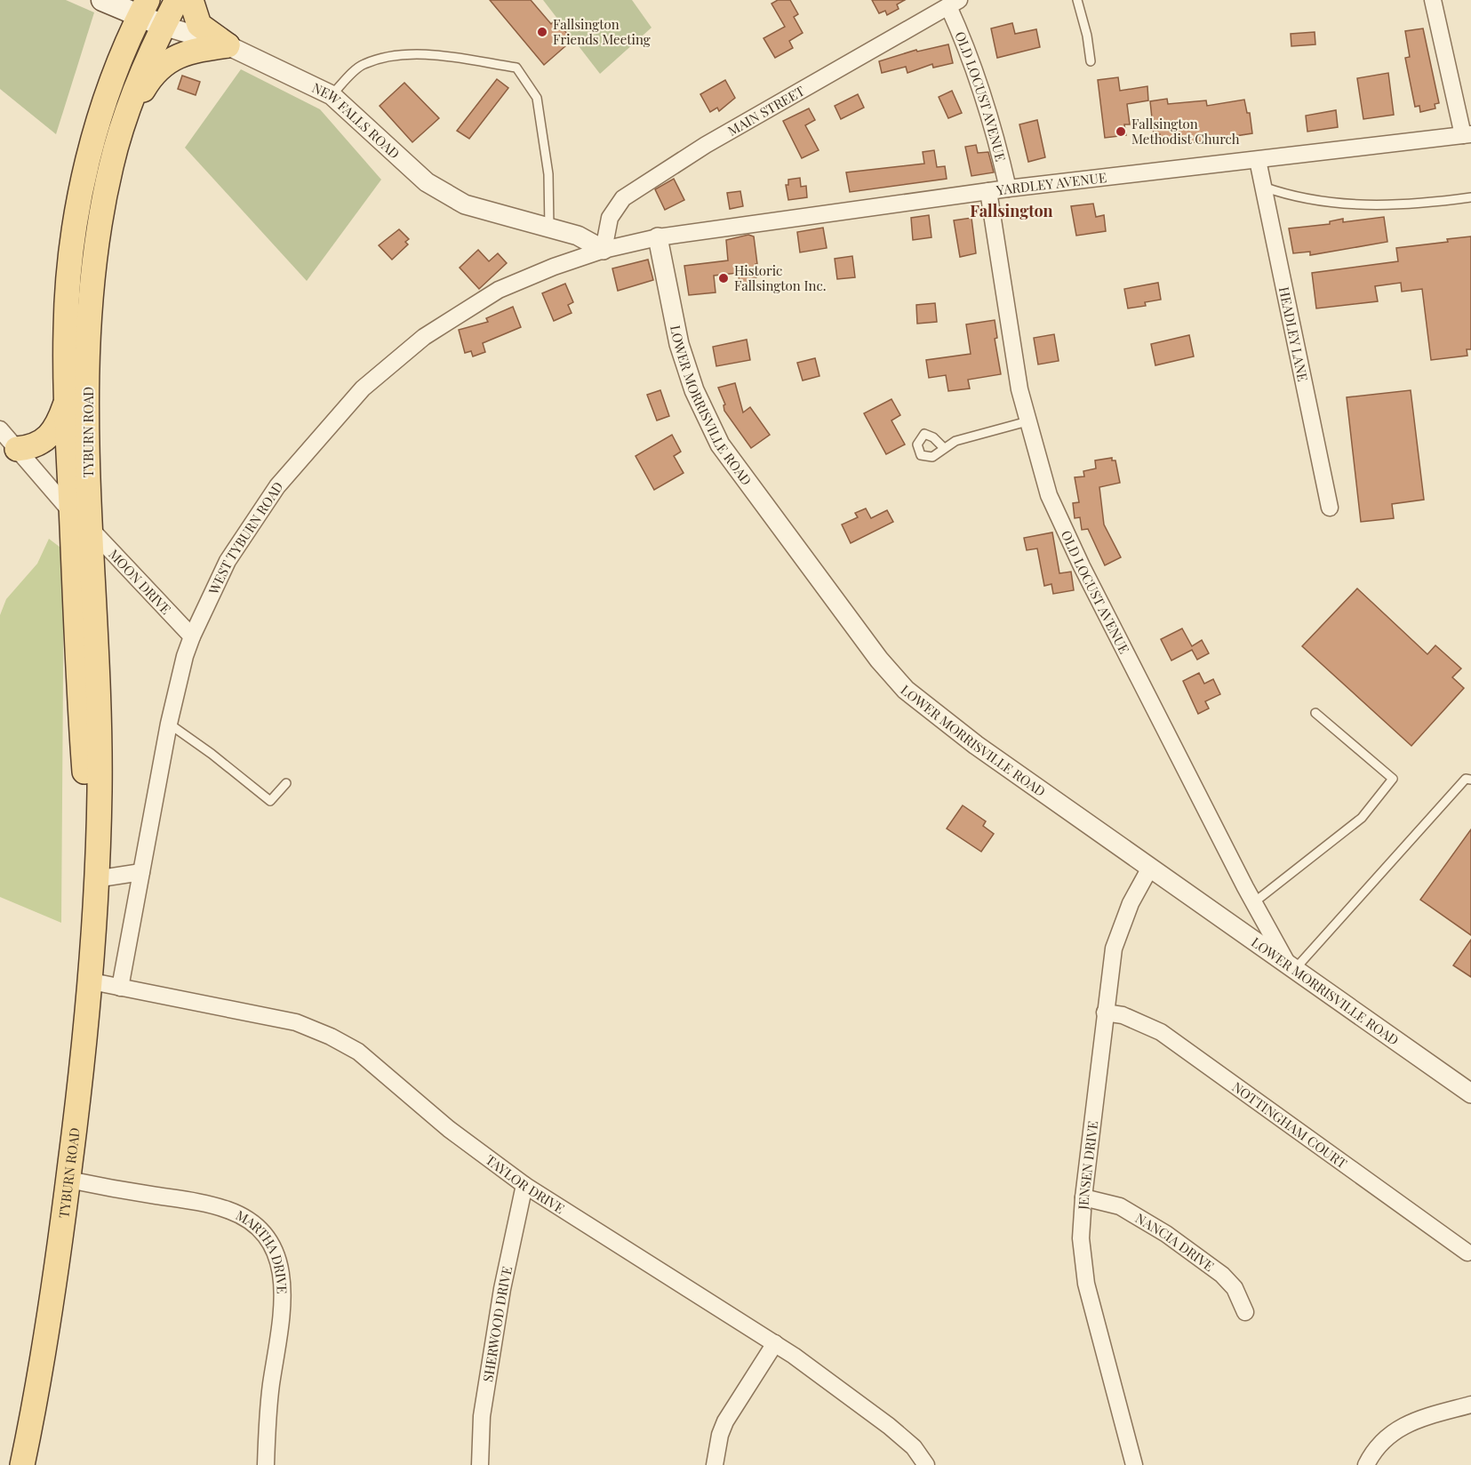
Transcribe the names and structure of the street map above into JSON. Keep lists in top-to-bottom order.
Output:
{
  "streets": {
    "main road": ["NEW FALLS ROAD", "TYBURN ROAD"],
    "street": [
      "OLD LOCUST AVENUE",
      "MAIN STREET",
      "YARDLEY AVENUE",
      "HEADLEY LANE",
      "LOWER MORRISVILLE ROAD",
      "WEST TYBURN ROAD",
      "MOON DRIVE",
      "NOTTINGHAM COURT",
      "JENSEN DRIVE",
      "TAYLOR DRIVE",
      "NANCIA DRIVE",
      "MARTHA DRIVE",
      "SHERWOOD DRIVE"
    ]
  },
  "crossings": [
    ["OLD LOCUST AVENUE", "MAIN STREET"],
    ["OLD LOCUST AVENUE", "YARDLEY AVENUE"],
    ["OLD LOCUST AVENUE", "LOWER MORRISVILLE ROAD"],
    ["MAIN STREET", "NEW FALLS ROAD"],
    ["MAIN STREET", "YARDLEY AVENUE"],
    ["MAIN STREET", "WEST TYBURN ROAD"],
    ["NEW FALLS ROAD", "YARDLEY AVENUE"],
    ["NEW FALLS ROAD", "TYBURN ROAD"],
    ["NEW FALLS ROAD", "WEST TYBURN ROAD"],
    ["YARDLEY AVENUE", "HEADLEY LANE"],
    ["YARDLEY AVENUE", "LOWER MORRISVILLE ROAD"],
    ["YARDLEY AVENUE", "WEST TYBURN ROAD"],
    ["LOWER MORRISVILLE ROAD", "JENSEN DRIVE"],
    ["TYBURN ROAD", "MOON DRIVE"],
    ["TYBURN ROAD", "TAYLOR DRIVE"],
    ["TYBURN ROAD", "MARTHA DRIVE"],
    ["WEST TYBURN ROAD", "MOON DRIVE"],
    ["WEST TYBURN ROAD", "TAYLOR DRIVE"],
    ["NOTTINGHAM COURT", "JENSEN DRIVE"],
    ["JENSEN DRIVE", "NANCIA DRIVE"],
    ["TAYLOR DRIVE", "SHERWOOD DRIVE"]
  ],
  "districts": ["Fallsington"],
  "places": ["Fallsington Friends Meeting", "Fallsington Methodist Church", "Historic Fallsington Inc."]
}
